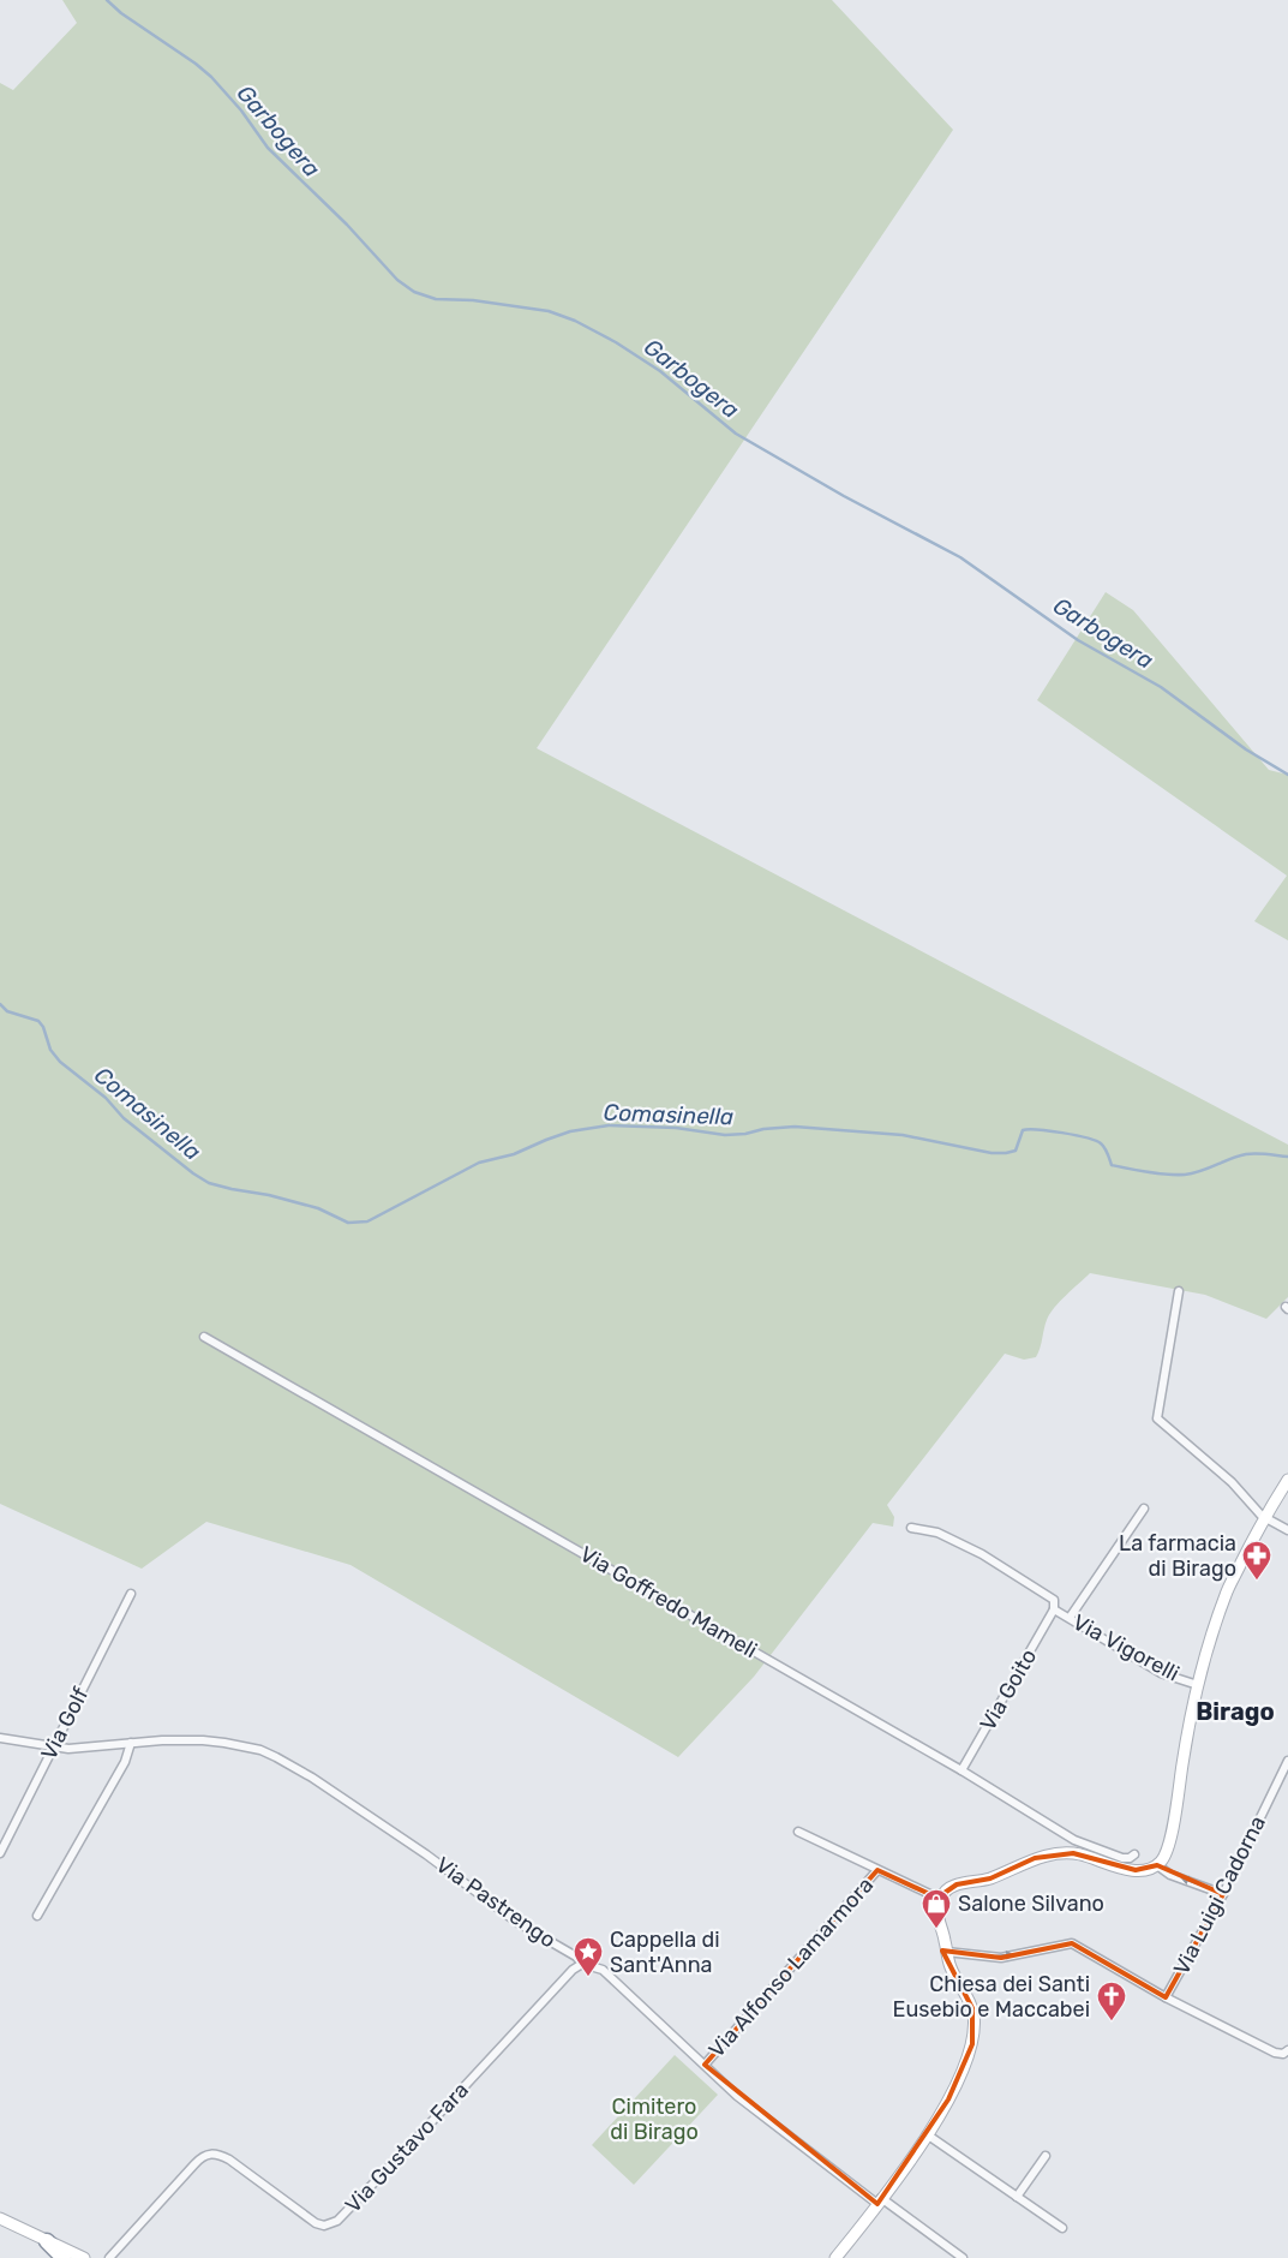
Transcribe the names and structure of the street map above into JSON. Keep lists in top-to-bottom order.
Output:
{
  "streets": {
    "street": [
      "Via Goffredo Mameli",
      "Via Vigorelli",
      "Via Goito",
      "Via Golf",
      "Via Luigi Cadorna",
      "Via Pastrengo",
      "Via Alfonso Lamarmora",
      "Via Gustavo Fara"
    ]
  },
  "crossings": [
    ["Via Goffredo Mameli", "Via Goito"],
    ["Via Vigorelli", "Via Goito"],
    ["Via Golf", "Via Pastrengo"],
    ["Via Pastrengo", "Via Alfonso Lamarmora"],
    ["Via Pastrengo", "Via Gustavo Fara"]
  ],
  "districts": ["Birago"],
  "water": ["Garbogera", "Comasinella"],
  "parks": ["Cimitero di Birago"],
  "places": {
    "pharmacy": ["La farmacia di Birago"],
    "shop": ["Salone Silvano"],
    "place": ["Cappella di Sant'Anna"],
    "church": ["Chiesa dei Santi Eusebio e Maccabei"]
  }
}
